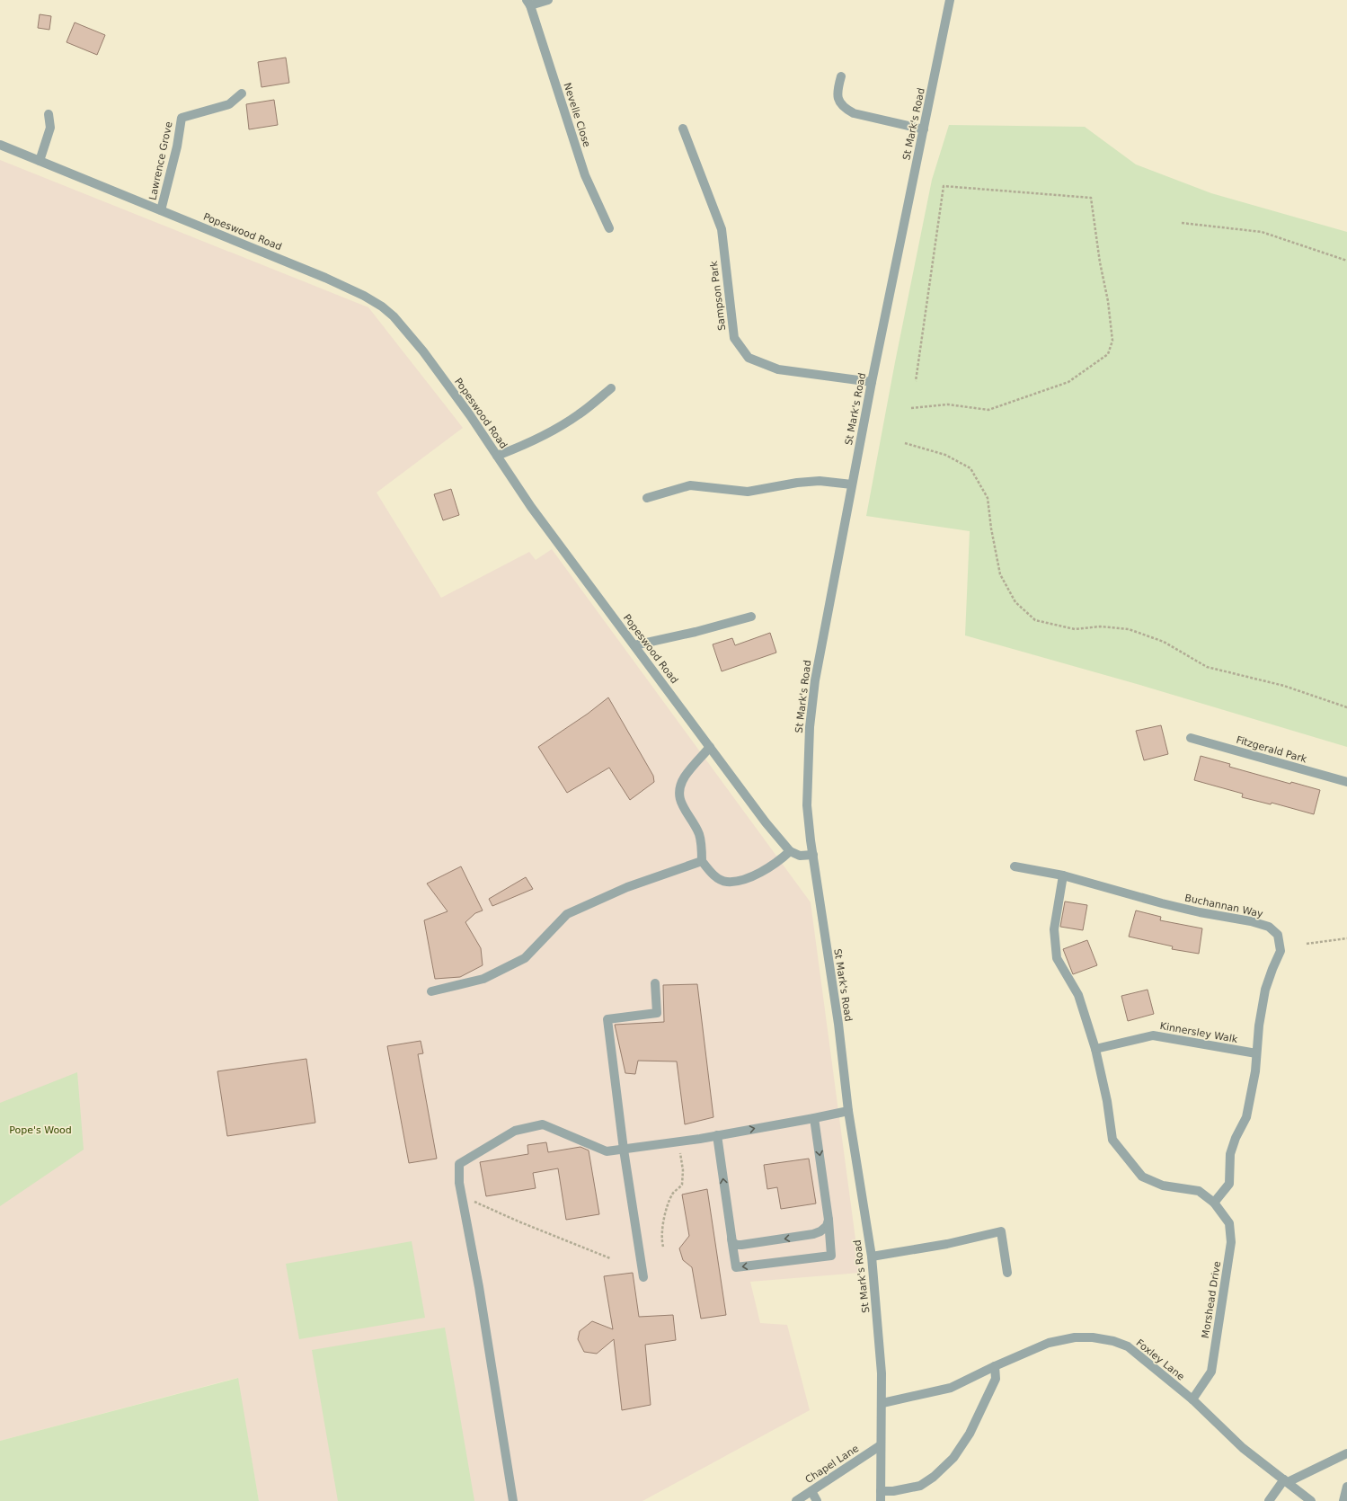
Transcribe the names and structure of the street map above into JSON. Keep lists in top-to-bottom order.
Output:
{
  "streets": {
    "street": [
      "Nevelle Close",
      "St Mark's Road",
      "Lawrence Grove",
      "Popeswood Road",
      "Sampson Park",
      "Fitzgerald Park",
      "Buchannan Way",
      "Kinnersley Walk",
      "Morshead Drive",
      "Foxley Lane",
      "Chapel Lane"
    ]
  },
  "crossings": [
    ["St Mark's Road", "Sampson Park"],
    ["St Mark's Road", "Foxley Lane"],
    ["St Mark's Road", "Chapel Lane"],
    ["Lawrence Grove", "Popeswood Road"],
    ["Buchannan Way", "Kinnersley Walk"],
    ["Buchannan Way", "Morshead Drive"],
    ["Kinnersley Walk", "Morshead Drive"],
    ["Morshead Drive", "Foxley Lane"]
  ],
  "parks": ["Pope's Wood"]
}
